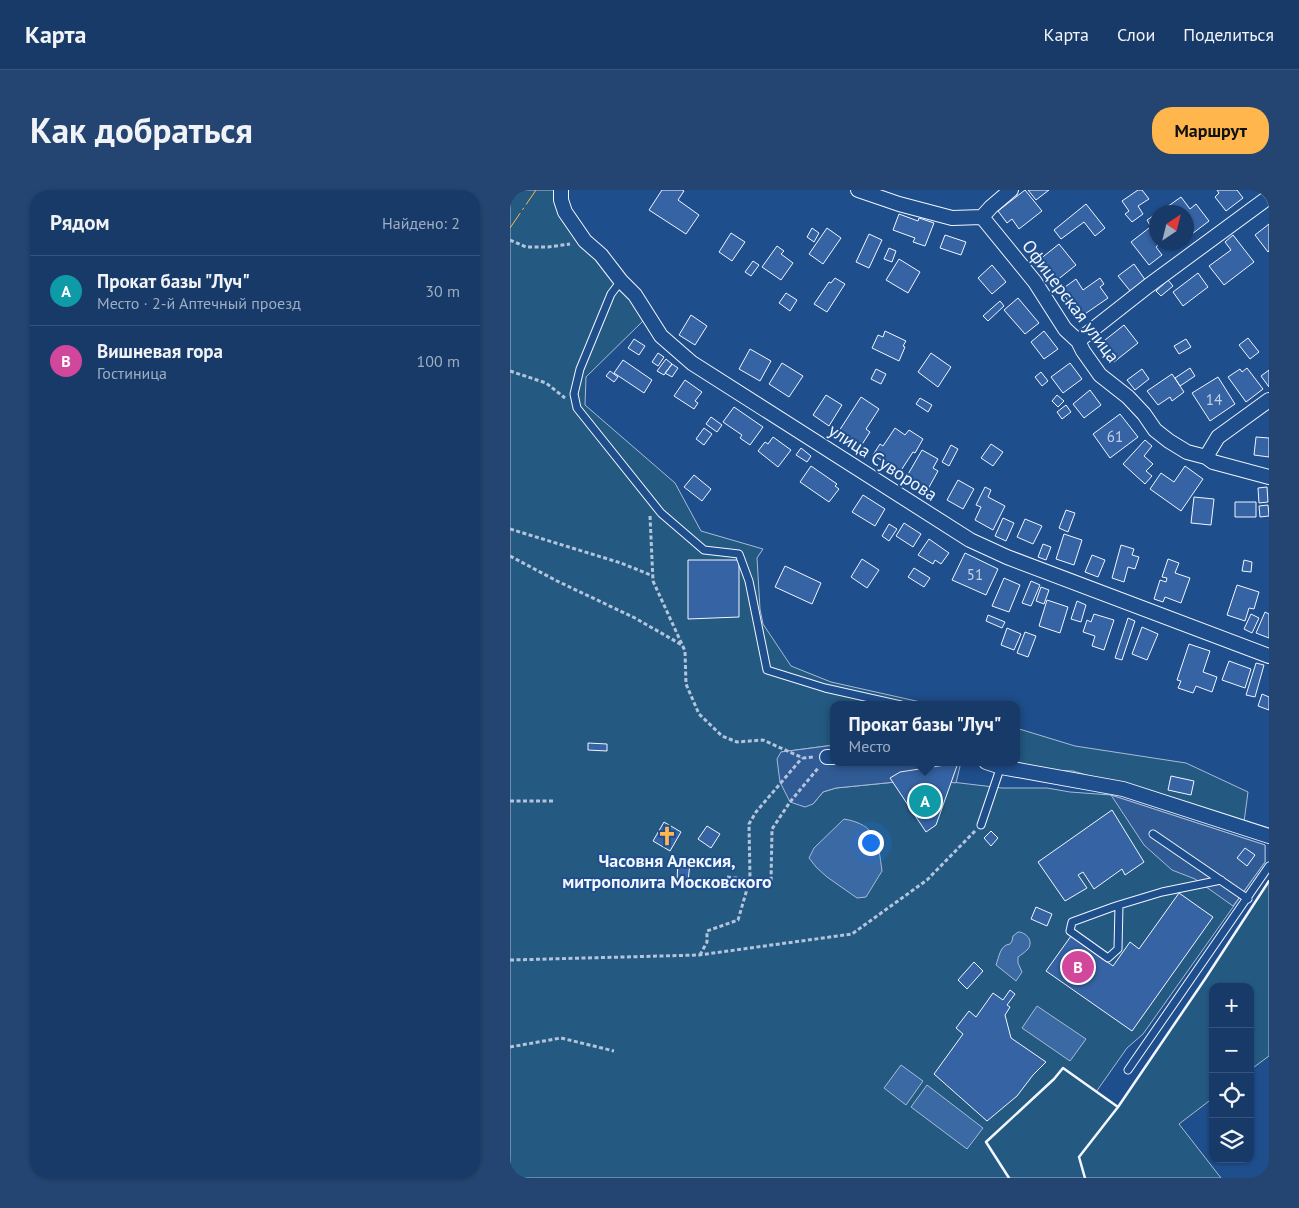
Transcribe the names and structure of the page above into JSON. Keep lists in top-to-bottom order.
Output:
{
  "streets": {
    "street": ["Офицерская улица", "улица Суворова"]
  },
  "places": {
    "church": ["Часовня Алексия, митрополита Московского"]
  },
  "house_numbers": ["14", "61", "51"],
  "north": "top right",
  "page": {
    "header": "Карта",
    "nav": ["Карта", "Слои", "Поделиться"],
    "title": "Как добраться",
    "buttons": "Маршрут",
    "heading": ["Рядом", "Найдено: 2"],
    "list": [
      {
        "mark": "A",
        "name": "Прокат базы \"Луч\"",
        "note": "Место · 2-й Аптечный проезд",
        "value": "30 m"
      },
      {
        "mark": "B",
        "name": "Вишневая гора",
        "note": "Гостиница",
        "value": "100 m"
      }
    ],
    "popup": ["Прокат базы \"Луч\"", "Место"],
    "pins": ["A", "B"],
    "map_buttons": ["+", "−"]
  }
}
